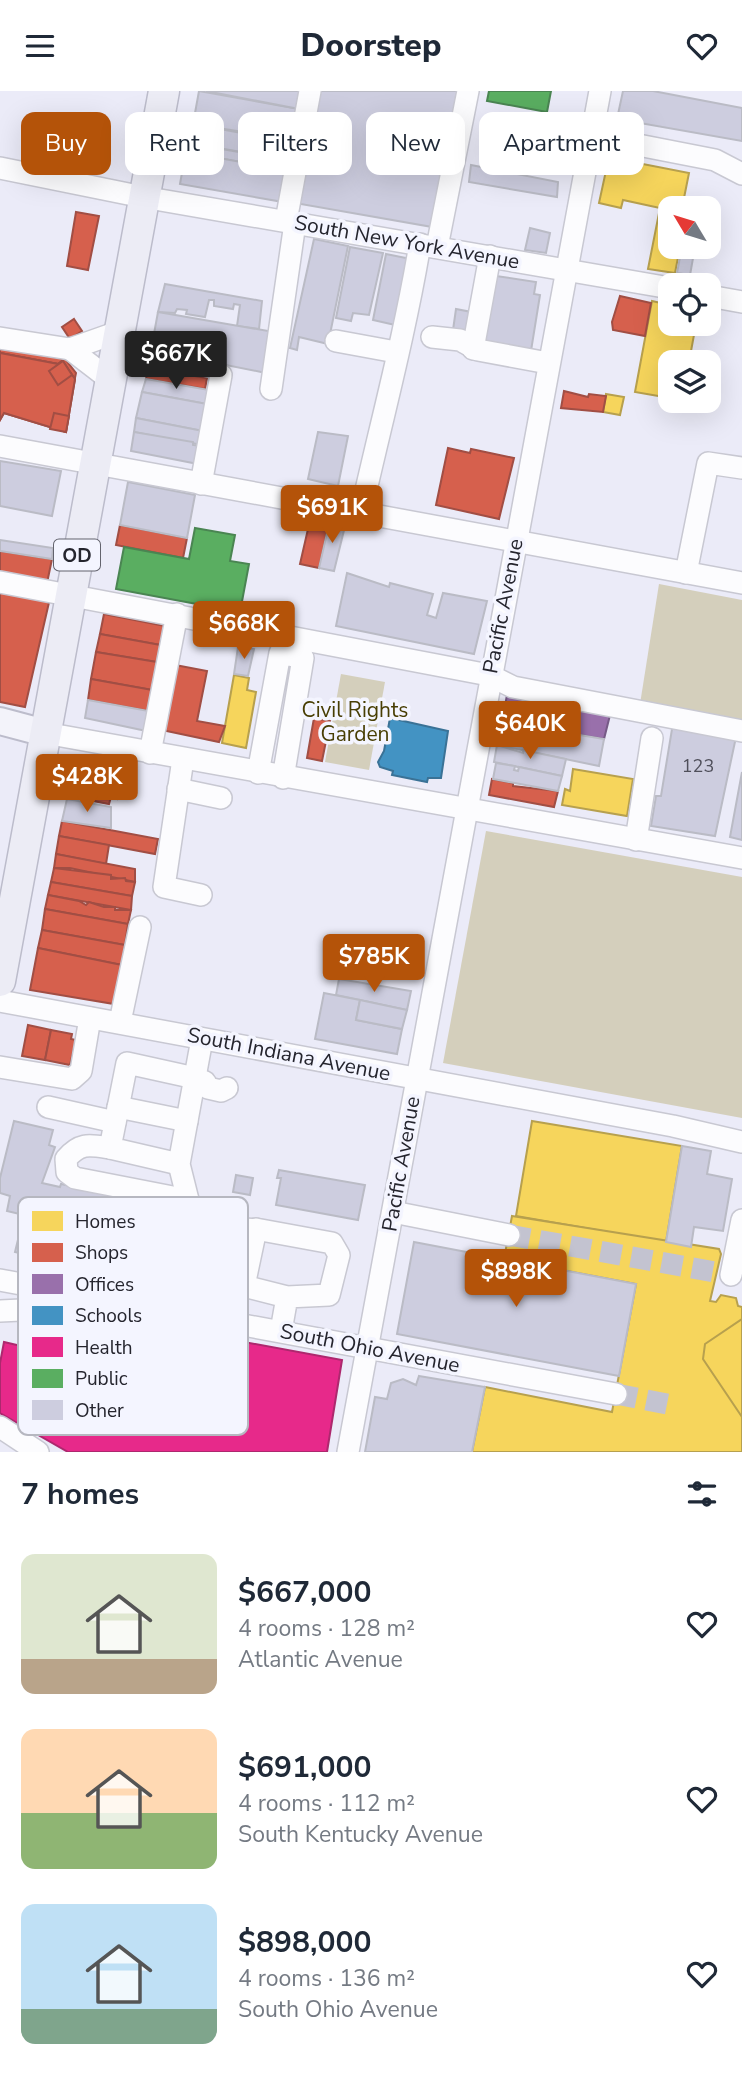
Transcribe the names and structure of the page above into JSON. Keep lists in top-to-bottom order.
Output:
{
  "streets": {
    "highway": ["OD"],
    "street": [
      "South New York Avenue",
      "Pacific Avenue",
      "South Indiana Avenue",
      "South Ohio Avenue"
    ]
  },
  "crossings": [
    ["South New York Avenue", "OD"],
    ["South New York Avenue", "Pacific Avenue"],
    ["Pacific Avenue", "South Indiana Avenue"],
    ["Pacific Avenue", "South Ohio Avenue"]
  ],
  "parks": ["Civil Rights Garden"],
  "house_numbers": ["123"],
  "legend": [
    "Homes",
    "Shops",
    "Offices",
    "Schools",
    "Health",
    "Public",
    "Other"
  ],
  "north": "top left",
  "page": {
    "header": "Doorstep",
    "chip": [
      "Buy",
      "Rent",
      "Filters",
      "New",
      "Apartment"
    ],
    "price": [
      "$667K",
      "$691K",
      "$668K",
      "$640K",
      "$428K",
      "$785K",
      "$898K"
    ],
    "heading": "7 homes",
    "list": [
      {
        "name": "$667,000",
        "note": "4 rooms · 128 m² · Atlantic Avenue"
      },
      {
        "name": "$691,000",
        "note": "4 rooms · 112 m² · South Kentucky Avenue"
      },
      {
        "name": "$898,000",
        "note": "4 rooms · 136 m² · South Ohio Avenue"
      }
    ]
  }
}
